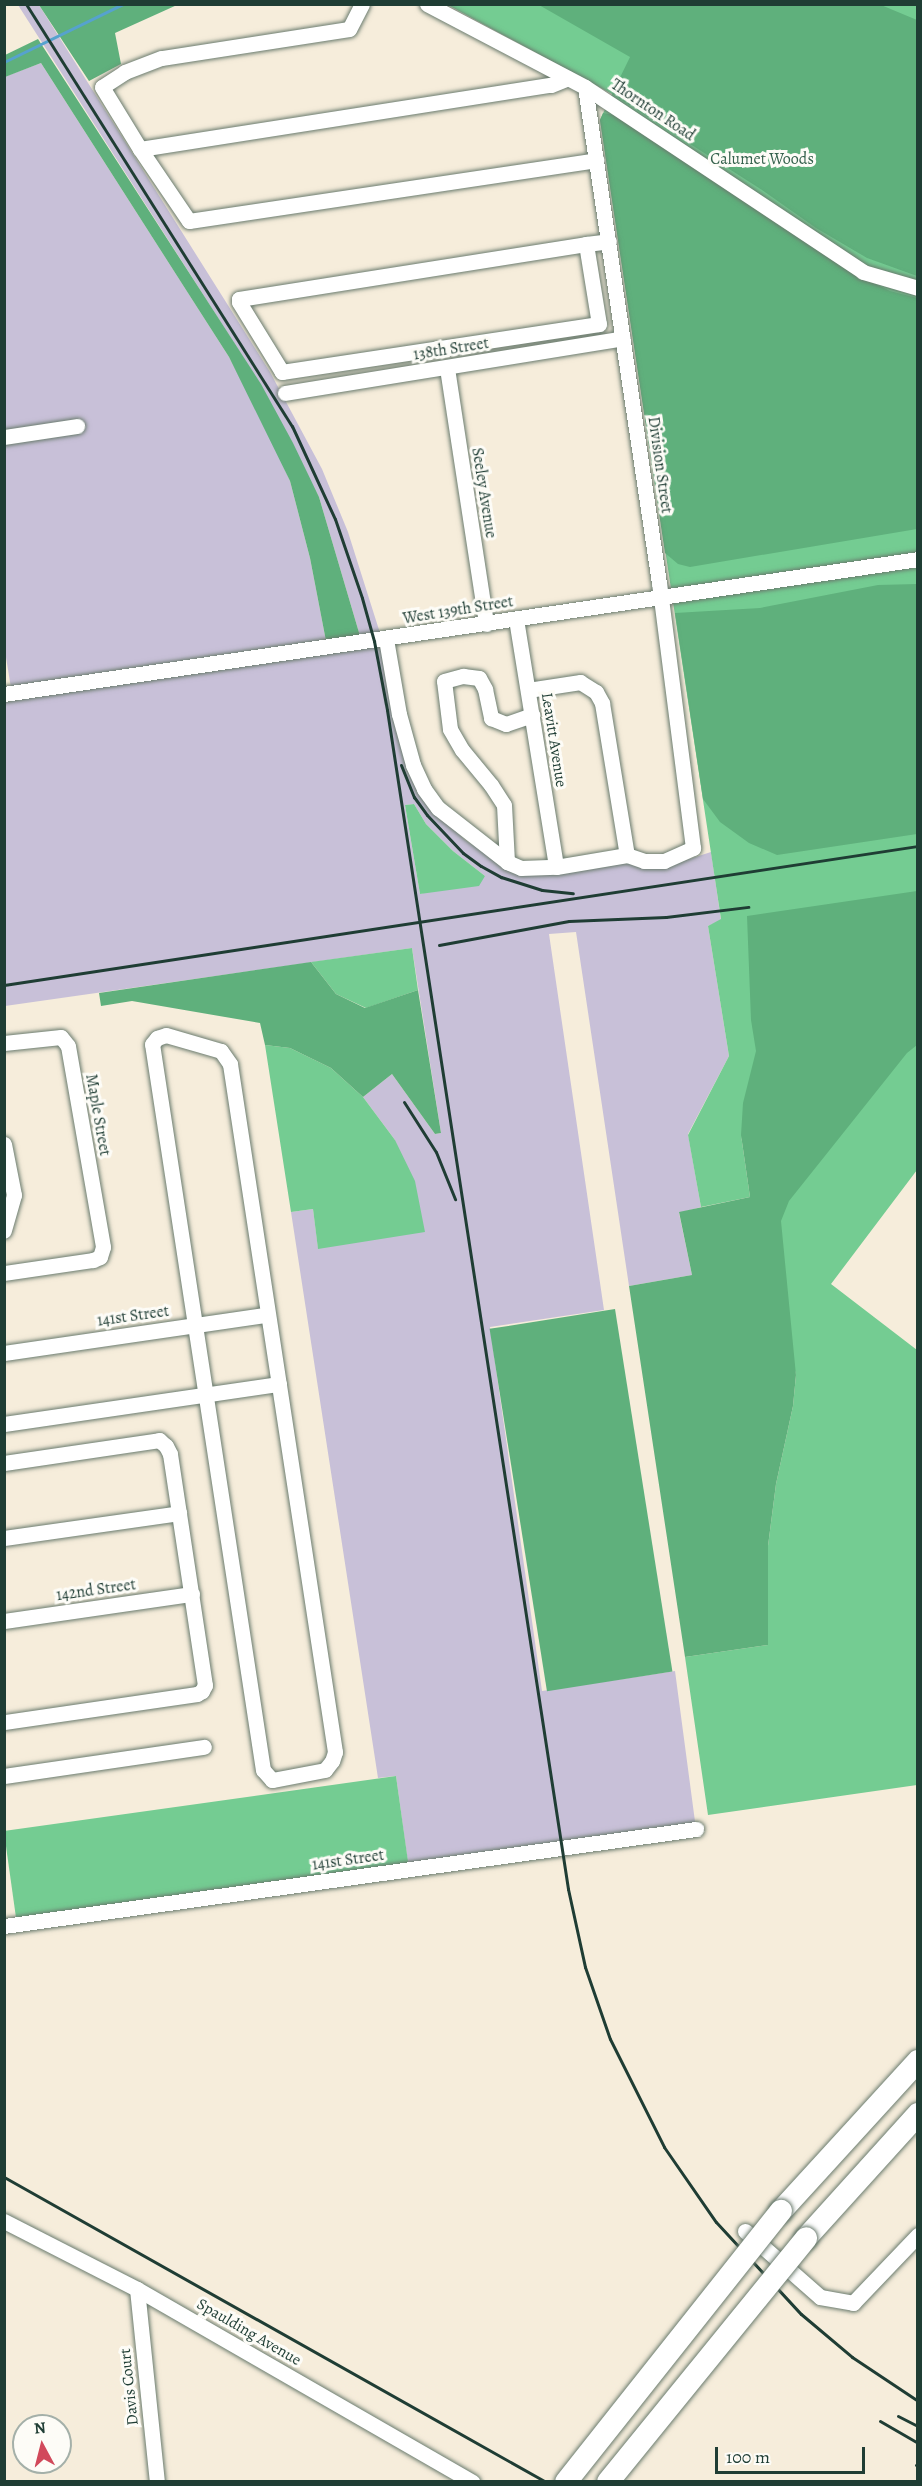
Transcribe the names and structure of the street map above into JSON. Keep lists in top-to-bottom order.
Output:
{
  "streets": {
    "street": [
      "Thornton Road",
      "138th Street",
      "Division Street",
      "Seeley Avenue",
      "West 139th Street",
      "Leavitt Avenue",
      "Maple Street",
      "141st Street",
      "142nd Street",
      "Spaulding Avenue",
      "Davis Court"
    ]
  },
  "crossings": [
    ["Thornton Road", "Division Street"],
    ["138th Street", "Division Street"],
    ["138th Street", "Seeley Avenue"],
    ["Division Street", "West 139th Street"],
    ["Seeley Avenue", "West 139th Street"],
    ["West 139th Street", "Leavitt Avenue"],
    ["Spaulding Avenue", "Davis Court"]
  ],
  "parks": ["Calumet Woods"],
  "scale_bar": "100 m",
  "north": "top"
}
